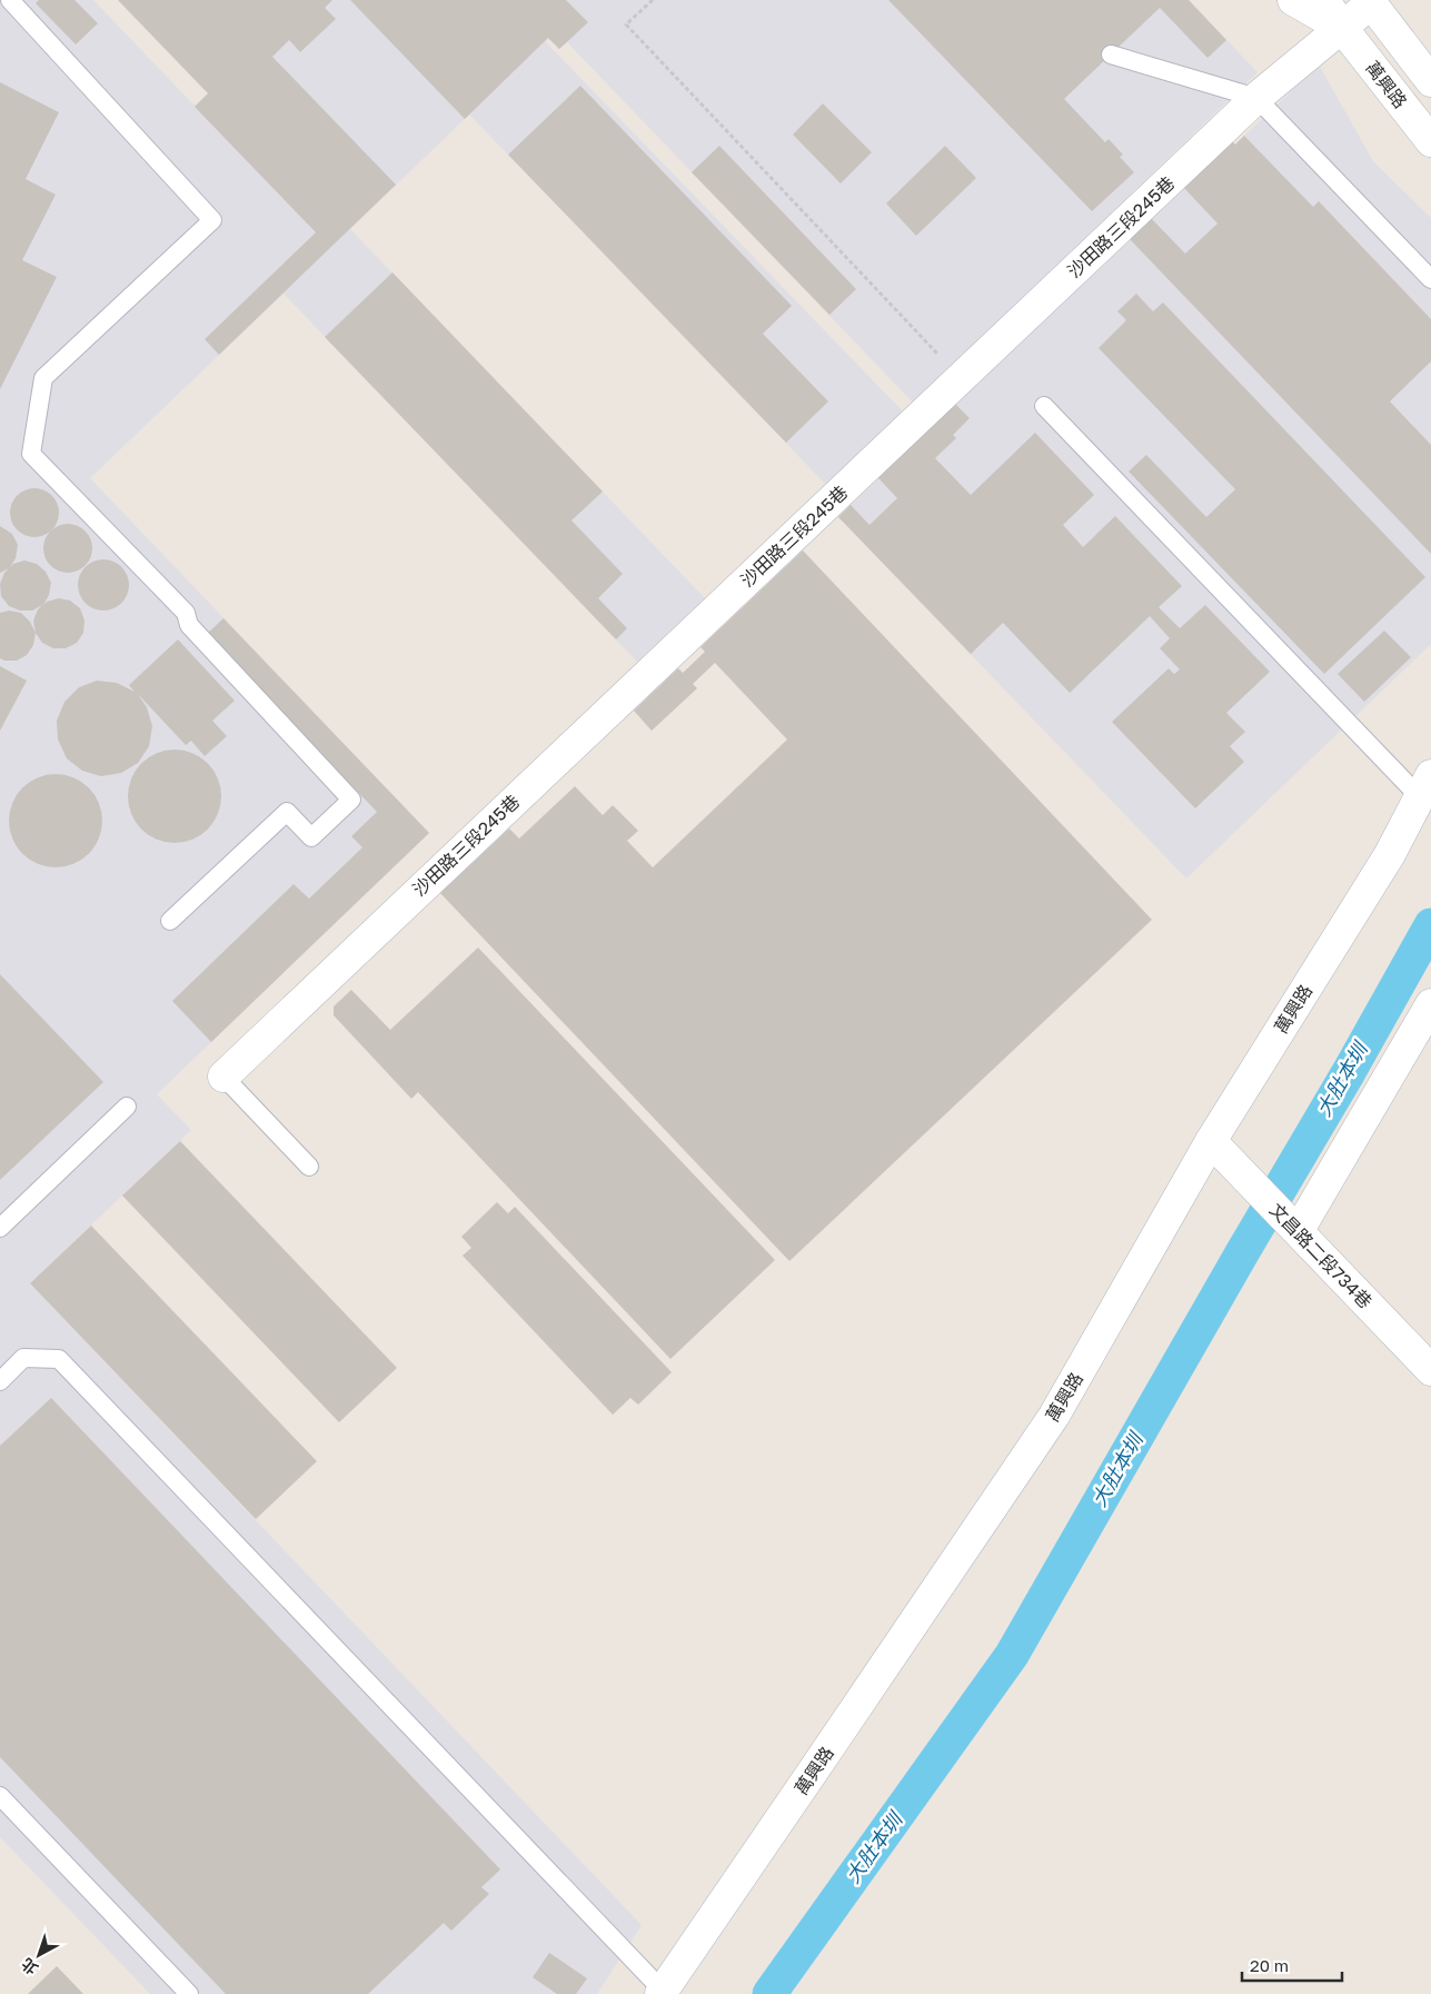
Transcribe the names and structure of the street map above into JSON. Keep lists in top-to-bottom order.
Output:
{
  "streets": {
    "street": ["萬興路", "沙田路三段245巷", "文昌路二段734巷"]
  },
  "crossings": [
    ["萬興路", "沙田路三段245巷"],
    ["萬興路", "文昌路二段734巷"]
  ],
  "water": ["大肚本圳"],
  "scale_bar": "20 m",
  "north": "bottom left"
}
